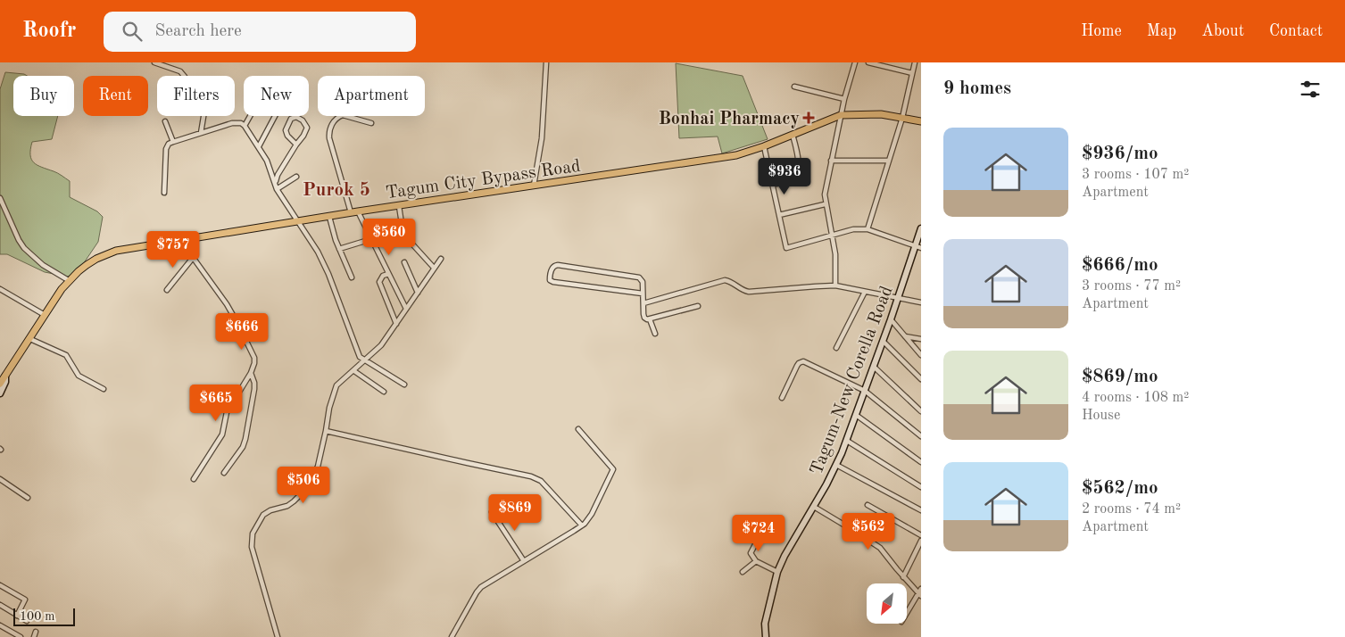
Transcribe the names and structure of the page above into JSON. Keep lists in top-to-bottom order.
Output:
{
  "streets": {
    "main road": ["Tagum City Bypass Road", "Tagum-New Corella Road"]
  },
  "districts": ["Purok 5"],
  "places": {
    "health": ["Bonhai Pharmacy"]
  },
  "scale_bar": "100 m",
  "north": "bottom left",
  "page": {
    "header": "Roofr",
    "search": "Search here",
    "nav": [
      "Home",
      "Map",
      "About",
      "Contact"
    ],
    "heading": "9 homes",
    "chip": [
      "Buy",
      "Rent",
      "Filters",
      "New",
      "Apartment"
    ],
    "list": [
      {
        "name": "$936/mo",
        "note": "3 rooms · 107 m² · Apartment"
      },
      {
        "name": "$666/mo",
        "note": "3 rooms · 77 m² · Apartment"
      },
      {
        "name": "$869/mo",
        "note": "4 rooms · 108 m² · House"
      },
      {
        "name": "$562/mo",
        "note": "2 rooms · 74 m² · Apartment"
      }
    ],
    "price": [
      "$936",
      "$560",
      "$757",
      "$666",
      "$665",
      "$506",
      "$869",
      "$562",
      "$724"
    ],
    "scale": "100 m"
  }
}
